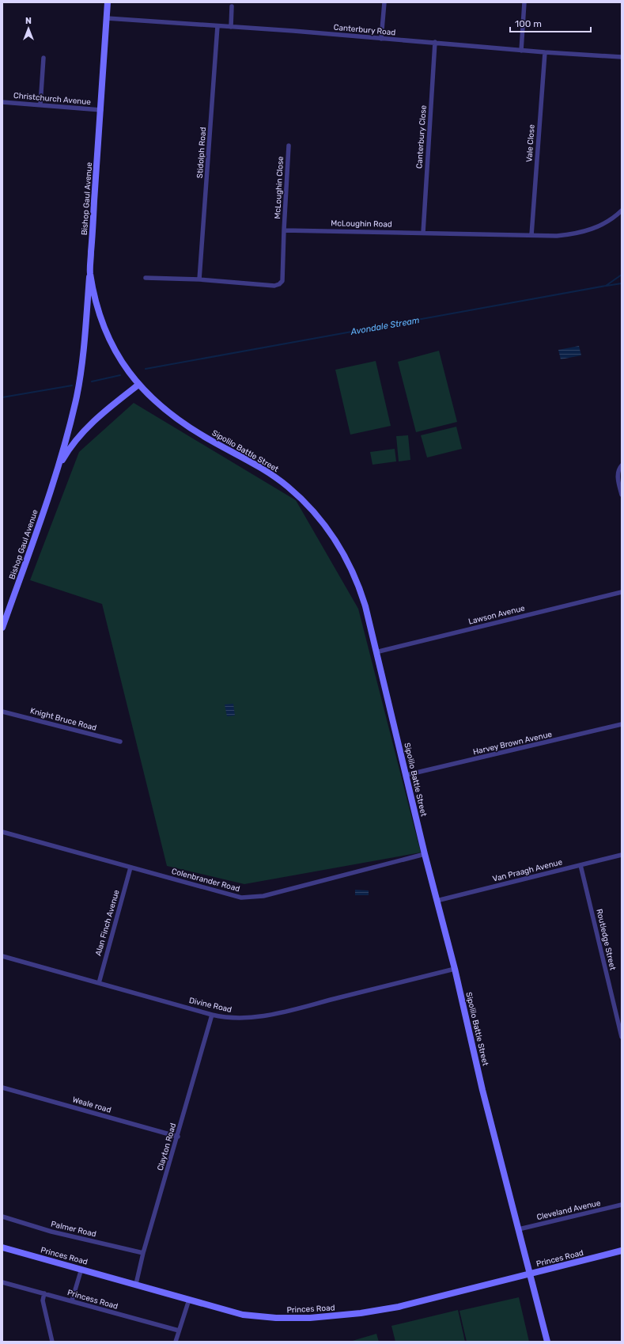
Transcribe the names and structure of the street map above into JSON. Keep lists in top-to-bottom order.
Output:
{
  "streets": {
    "main road": ["Bishop Gaul Avenue", "Sipolilo Battle Street", "Princes Road"],
    "street": [
      "Canterbury Road",
      "Christchurch Avenue",
      "Canterbury Close",
      "Vale Close",
      "Stidolph Road",
      "McLoughin Close",
      "McLoughin Road",
      "Lawson Avenue",
      "Knight Bruce Road",
      "Harvey Brown Avenue",
      "Van Praagh Avenue",
      "Colenbrander Road",
      "Alan Finch Avenue",
      "Routledge Street",
      "Divine Road",
      "Weale road",
      "Clayton Road",
      "Cleveland Avenue",
      "Palmer Road",
      "Princess Road"
    ]
  },
  "crossings": [
    ["Canterbury Road", "Canterbury Close"],
    ["Canterbury Road", "Vale Close"],
    ["Canterbury Road", "Stidolph Road"],
    ["Canterbury Road", "Bishop Gaul Avenue"],
    ["Christchurch Avenue", "Bishop Gaul Avenue"],
    ["Canterbury Close", "McLoughin Road"],
    ["Vale Close", "McLoughin Road"],
    ["McLoughin Close", "McLoughin Road"],
    ["Bishop Gaul Avenue", "Sipolilo Battle Street"],
    ["Sipolilo Battle Street", "Lawson Avenue"],
    ["Sipolilo Battle Street", "Harvey Brown Avenue"],
    ["Sipolilo Battle Street", "Van Praagh Avenue"],
    ["Sipolilo Battle Street", "Colenbrander Road"],
    ["Sipolilo Battle Street", "Divine Road"],
    ["Sipolilo Battle Street", "Cleveland Avenue"],
    ["Sipolilo Battle Street", "Princes Road"],
    ["Van Praagh Avenue", "Routledge Street"],
    ["Colenbrander Road", "Alan Finch Avenue"],
    ["Alan Finch Avenue", "Divine Road"],
    ["Divine Road", "Clayton Road"],
    ["Weale road", "Clayton Road"],
    ["Clayton Road", "Palmer Road"],
    ["Clayton Road", "Princes Road"]
  ],
  "water": ["Avondale Stream"],
  "scale_bar": "100 m",
  "north": "top"
}
